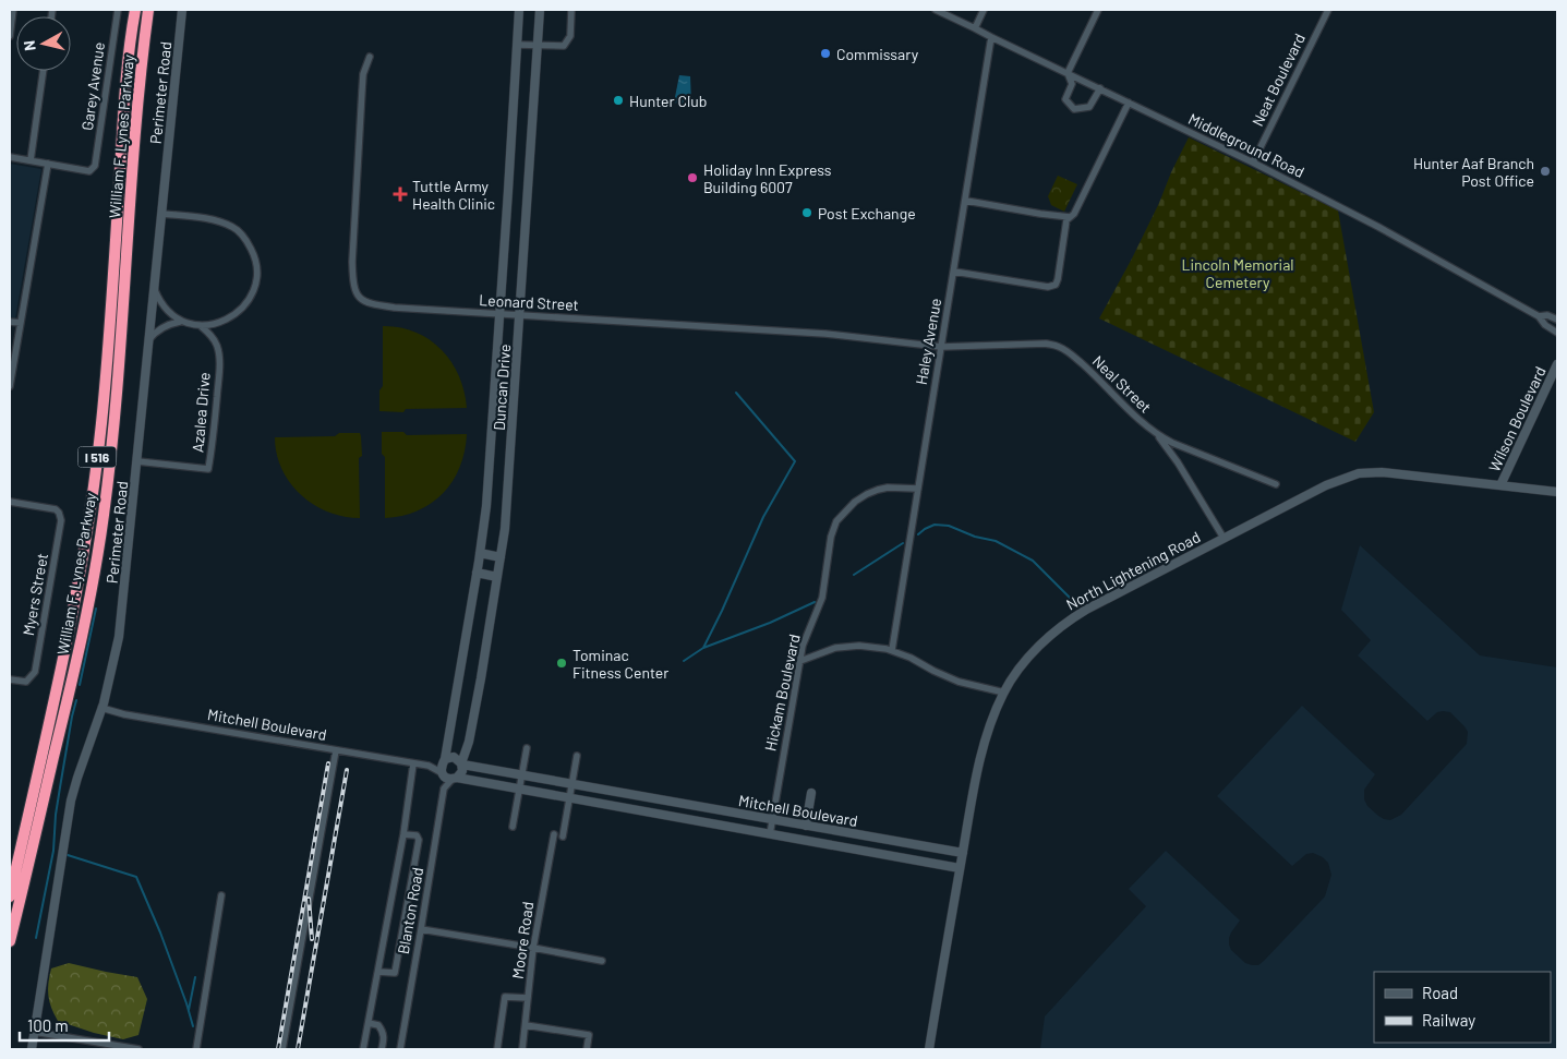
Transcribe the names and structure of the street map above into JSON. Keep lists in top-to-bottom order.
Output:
{
  "streets": {
    "highway": ["William F. Lynes Parkway", "I 516"],
    "street": [
      "Neat Boulevard",
      "Garey Avenue",
      "Perimeter Road",
      "Middleground Road",
      "Leonard Street",
      "Haley Avenue",
      "Neal Street",
      "Duncan Drive",
      "Azalea Drive",
      "Wilson Boulevard",
      "North Lightening Road",
      "Myers Street",
      "Hickam Boulevard",
      "Mitchell Boulevard",
      "Blanton Road",
      "Moore Road"
    ]
  },
  "crossings": [
    ["Neat Boulevard", "Middleground Road"],
    ["Perimeter Road", "Azalea Drive"],
    ["Perimeter Road", "Mitchell Boulevard"],
    ["Middleground Road", "Haley Avenue"],
    ["Leonard Street", "Haley Avenue"],
    ["Leonard Street", "Neal Street"],
    ["Leonard Street", "Duncan Drive"],
    ["Haley Avenue", "Neal Street"],
    ["Haley Avenue", "Hickam Boulevard"],
    ["Duncan Drive", "Mitchell Boulevard"],
    ["Wilson Boulevard", "North Lightening Road"],
    ["North Lightening Road", "Mitchell Boulevard"],
    ["Hickam Boulevard", "Mitchell Boulevard"]
  ],
  "parks": ["Lincoln Memorial Cemetery"],
  "places": {
    "other": [
      "Commissary",
      "Hunter Club",
      "Hunter Aaf Branch Post Office",
      "Holiday Inn Express Building 6007",
      "Post Exchange",
      "Tominac Fitness Center"
    ],
    "health": ["Tuttle Army Health Clinic"]
  },
  "legend": ["Road", "Railway"],
  "scale_bar": "100 m",
  "north": "left"
}
